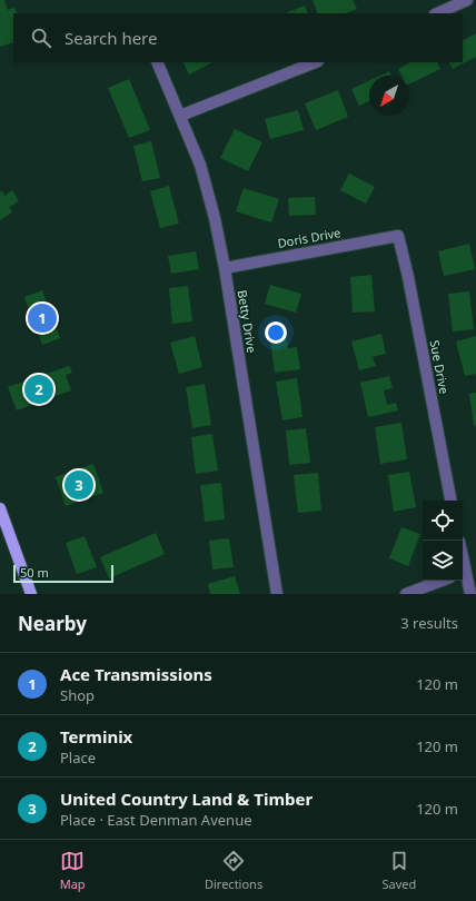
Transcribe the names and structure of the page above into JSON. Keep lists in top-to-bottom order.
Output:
{
  "streets": {
    "street": ["Doris Drive", "Betty Drive", "Sue Drive"]
  },
  "crossings": [
    ["Doris Drive", "Betty Drive"],
    ["Doris Drive", "Sue Drive"]
  ],
  "scale_bar": "50 m",
  "north": "bottom left",
  "page": {
    "search": "Search here",
    "pins": ["1", "2", "3"],
    "scale": "50 m",
    "heading": ["Nearby", "3 results"],
    "list": [
      {
        "mark": "1",
        "name": "Ace Transmissions",
        "note": "Shop",
        "value": "120 m"
      },
      {
        "mark": "2",
        "name": "Terminix",
        "note": "Place",
        "value": "120 m"
      },
      {
        "mark": "3",
        "name": "United Country Land & Timber",
        "note": "Place · East Denman Avenue",
        "value": "120 m"
      }
    ],
    "nav": ["Map", "Directions", "Saved"]
  }
}
